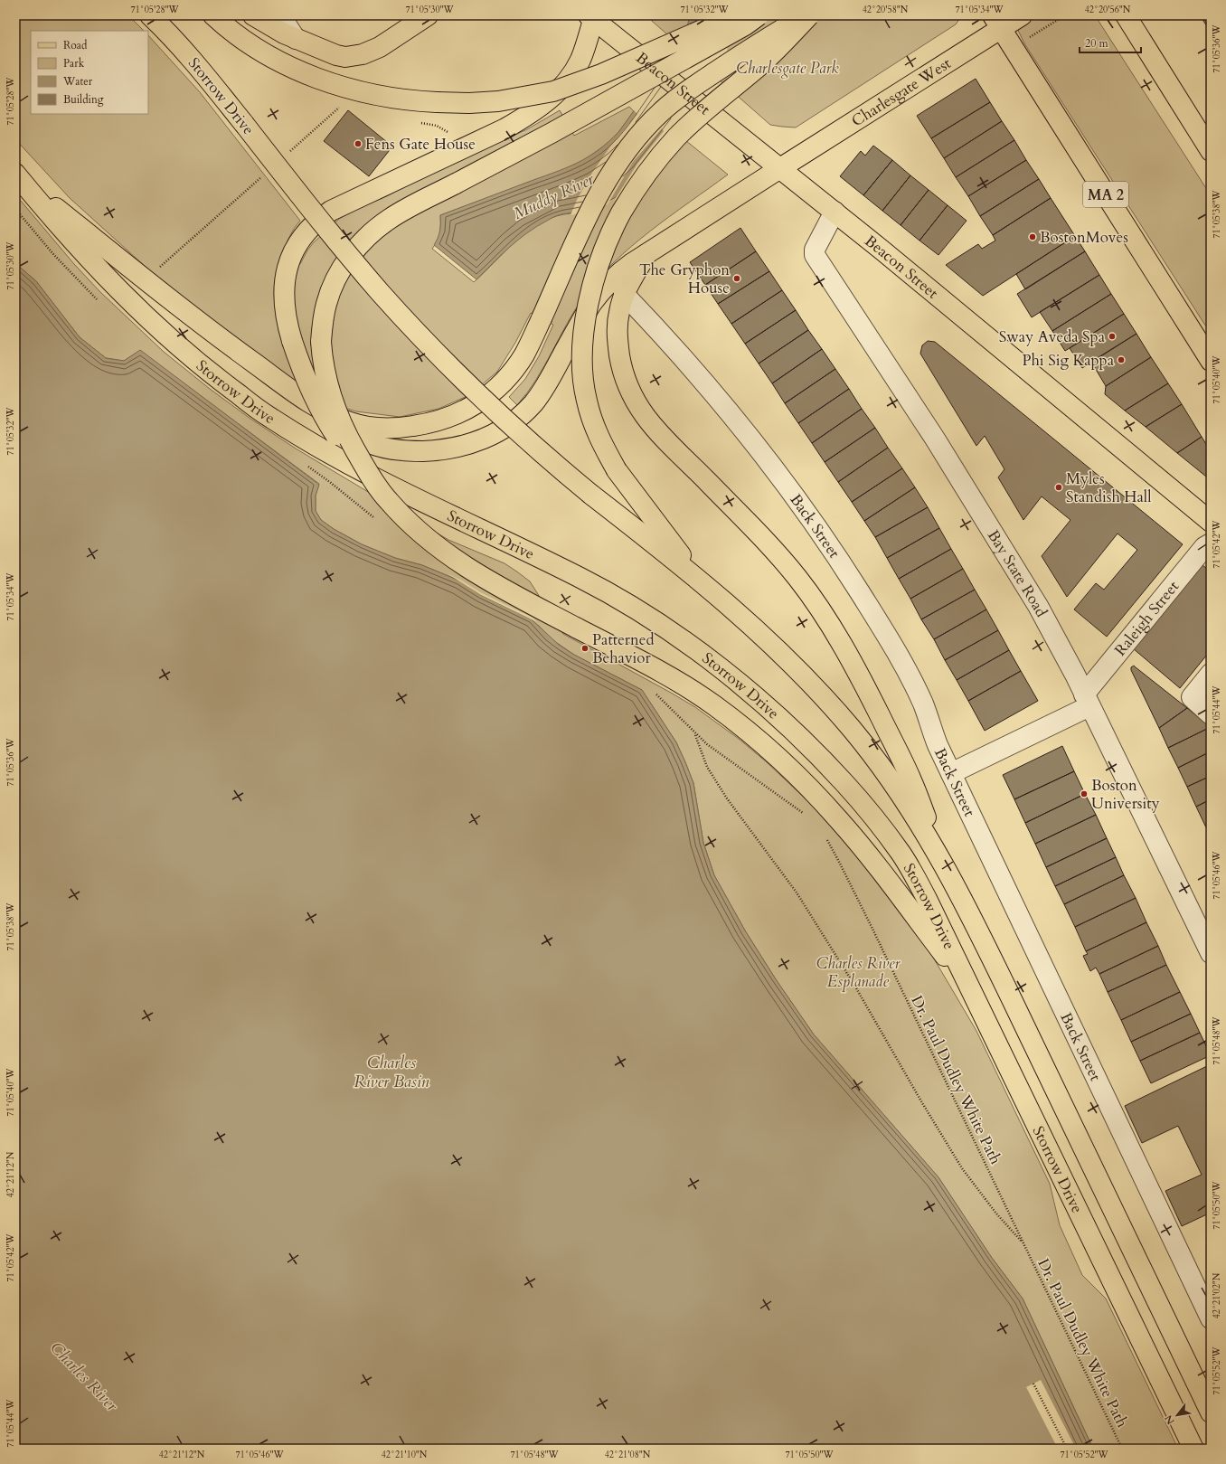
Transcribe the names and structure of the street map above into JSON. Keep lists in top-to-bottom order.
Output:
{
  "streets": {
    "main road": [
      "Beacon Street",
      "Charlesgate West",
      "Storrow Drive",
      "MA 2"
    ],
    "street": ["Back Street", "Bay State Road", "Raleigh Street"],
    "path": ["Dr. Paul Dudley White Path"]
  },
  "crossings": [
    ["Beacon Street", "Charlesgate West"],
    ["Beacon Street", "Bay State Road"],
    ["Charlesgate West", "MA 2"],
    ["Back Street", "Raleigh Street"],
    ["Bay State Road", "Raleigh Street"]
  ],
  "water": ["Muddy River", "Charles River Basin", "Charles River"],
  "parks": ["Charlesgate Park", "Charles River Esplanade"],
  "places": [
    "Fens Gate House",
    "BostonMoves",
    "The Gryphon House",
    "Sway Aveda Spa",
    "Phi Sig Kappa",
    "Myles Standish Hall",
    "Patterned Behavior",
    "Boston University"
  ],
  "legend": [
    "Road",
    "Park",
    "Water",
    "Building"
  ],
  "scale_bar": "20 m",
  "north": "bottom left",
  "coordinates": [
    "71°05'28\"W",
    "71°05'30\"W",
    "71°05'32\"W",
    "42°20'58\"N",
    "71°05'34\"W",
    "42°20'56\"N",
    "71°05'36\"W",
    "71°05'38\"W",
    "71°05'40\"W",
    "71°05'42\"W",
    "71°05'44\"W",
    "71°05'46\"W",
    "71°05'48\"W",
    "42°21'12\"N",
    "71°05'50\"W",
    "42°21'02\"N",
    "71°05'52\"W",
    "42°21'10\"N",
    "42°21'08\"N"
  ]
}
